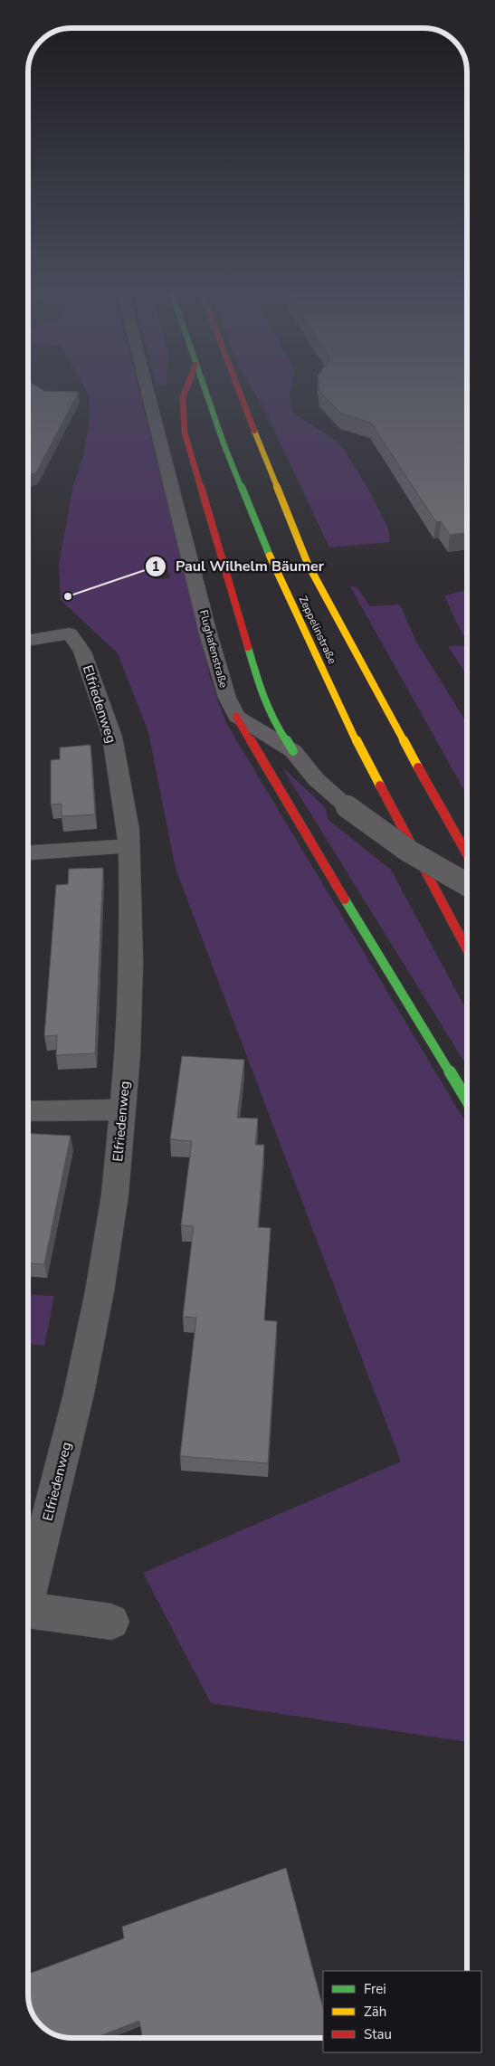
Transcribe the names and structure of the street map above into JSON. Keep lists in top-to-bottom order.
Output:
{
  "streets": {
    "highway": ["Zeppelinstraße"],
    "street": ["Flughafenstraße", "Elfriedenweg"]
  },
  "places": ["Paul Wilhelm Bäumer"],
  "legend": ["Frei", "Zäh", "Stau"]
}
